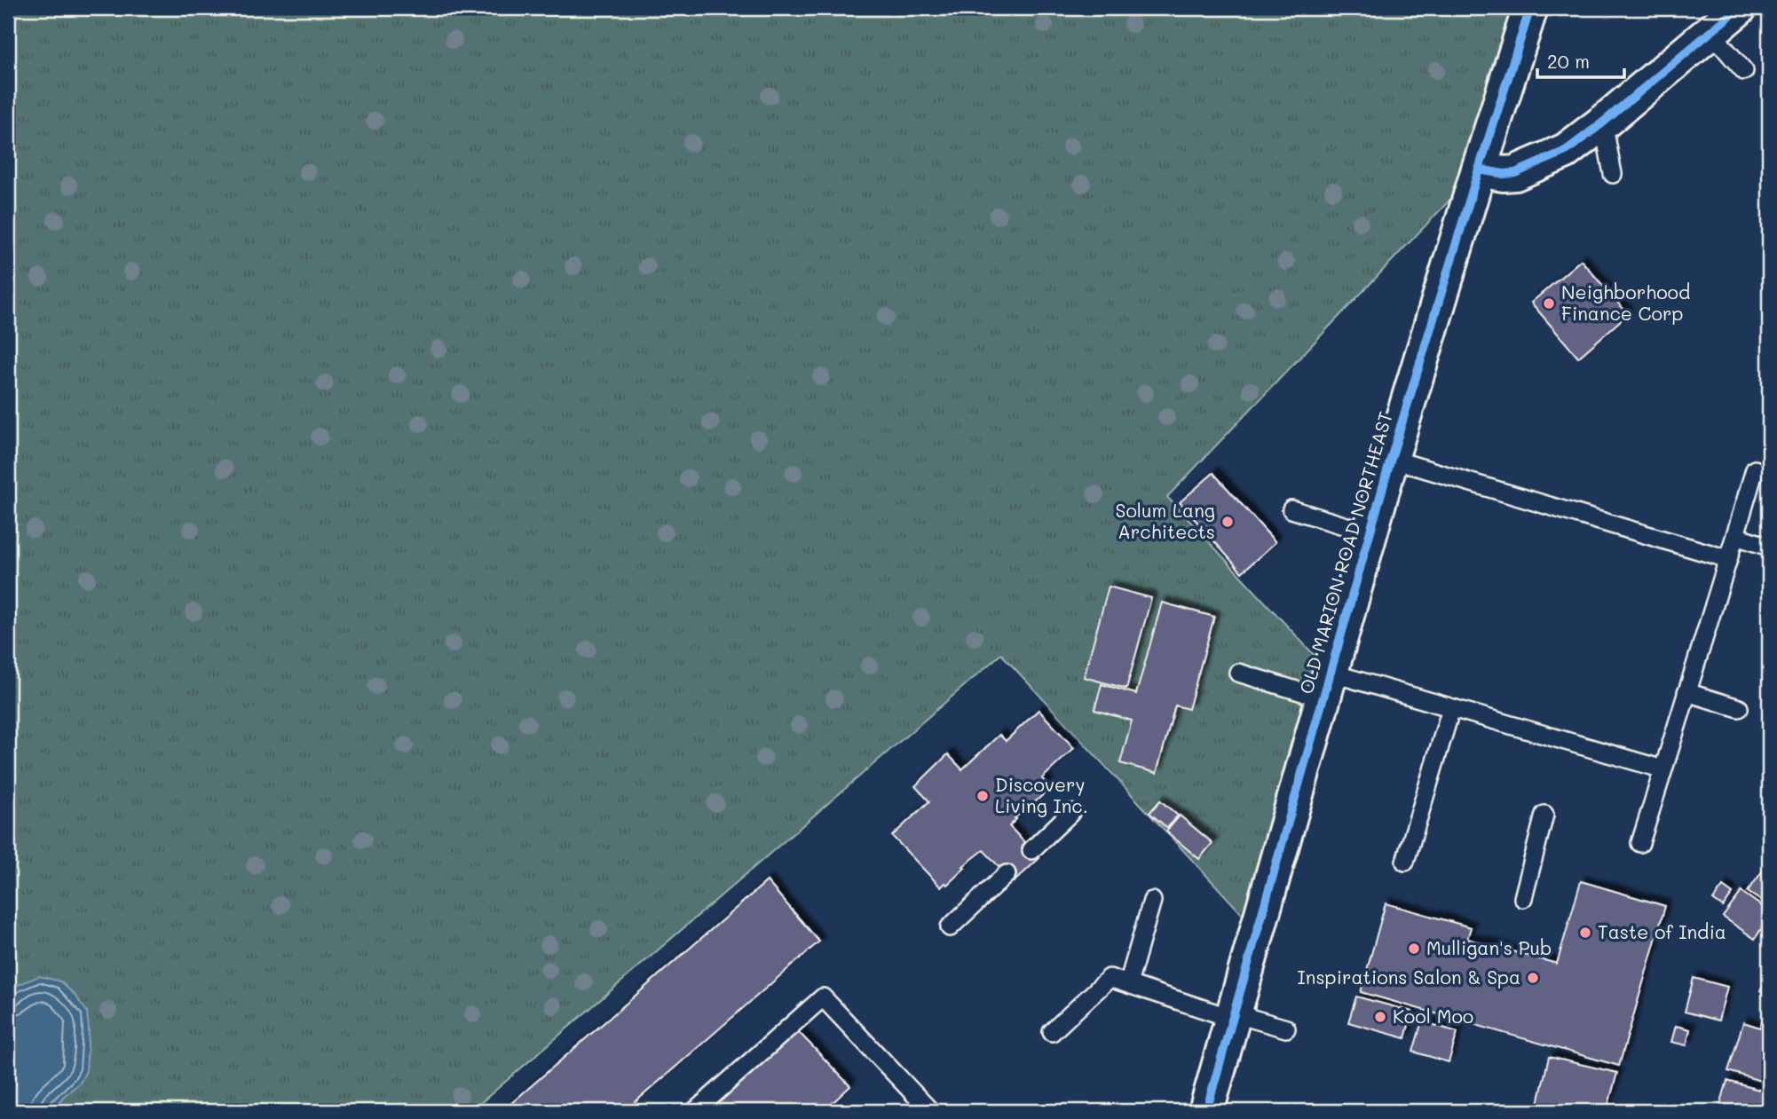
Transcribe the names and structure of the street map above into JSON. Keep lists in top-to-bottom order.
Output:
{
  "streets": {
    "main road": ["OLD MARION ROAD NORTHEAST"]
  },
  "places": [
    "Neighborhood Finance Corp",
    "Solum Lang Architects",
    "Discovery Living Inc.",
    "Taste of India",
    "Mulligan's Pub",
    "Inspirations Salon & Spa",
    "Kool Moo"
  ],
  "scale_bar": "20 m"
}
